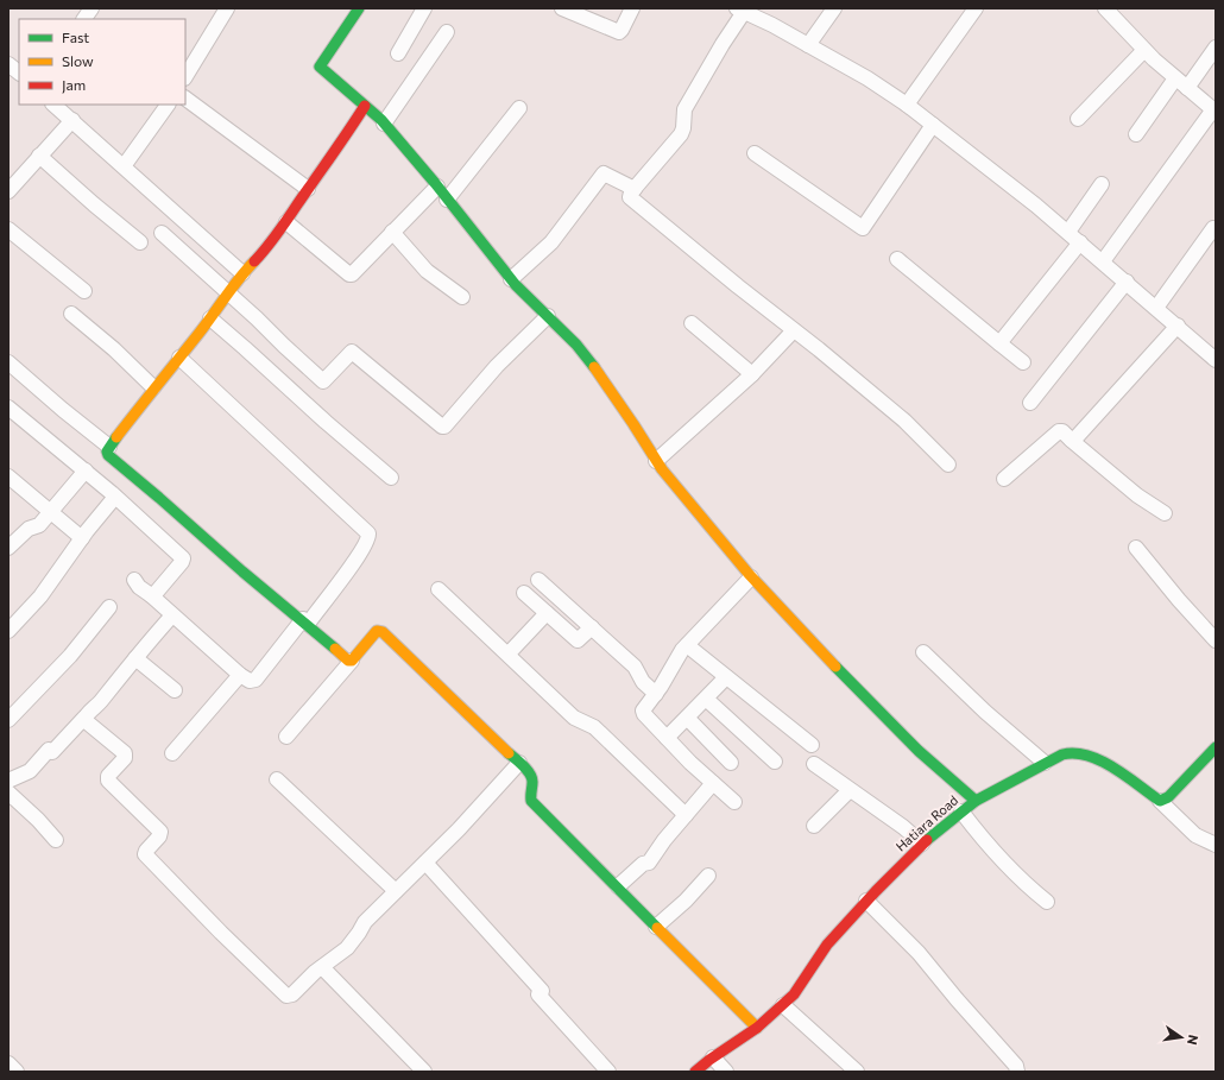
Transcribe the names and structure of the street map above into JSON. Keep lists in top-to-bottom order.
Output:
{
  "streets": {
    "street": ["Hatiara Road"]
  },
  "legend": ["Fast", "Slow", "Jam"],
  "north": "right"
}
